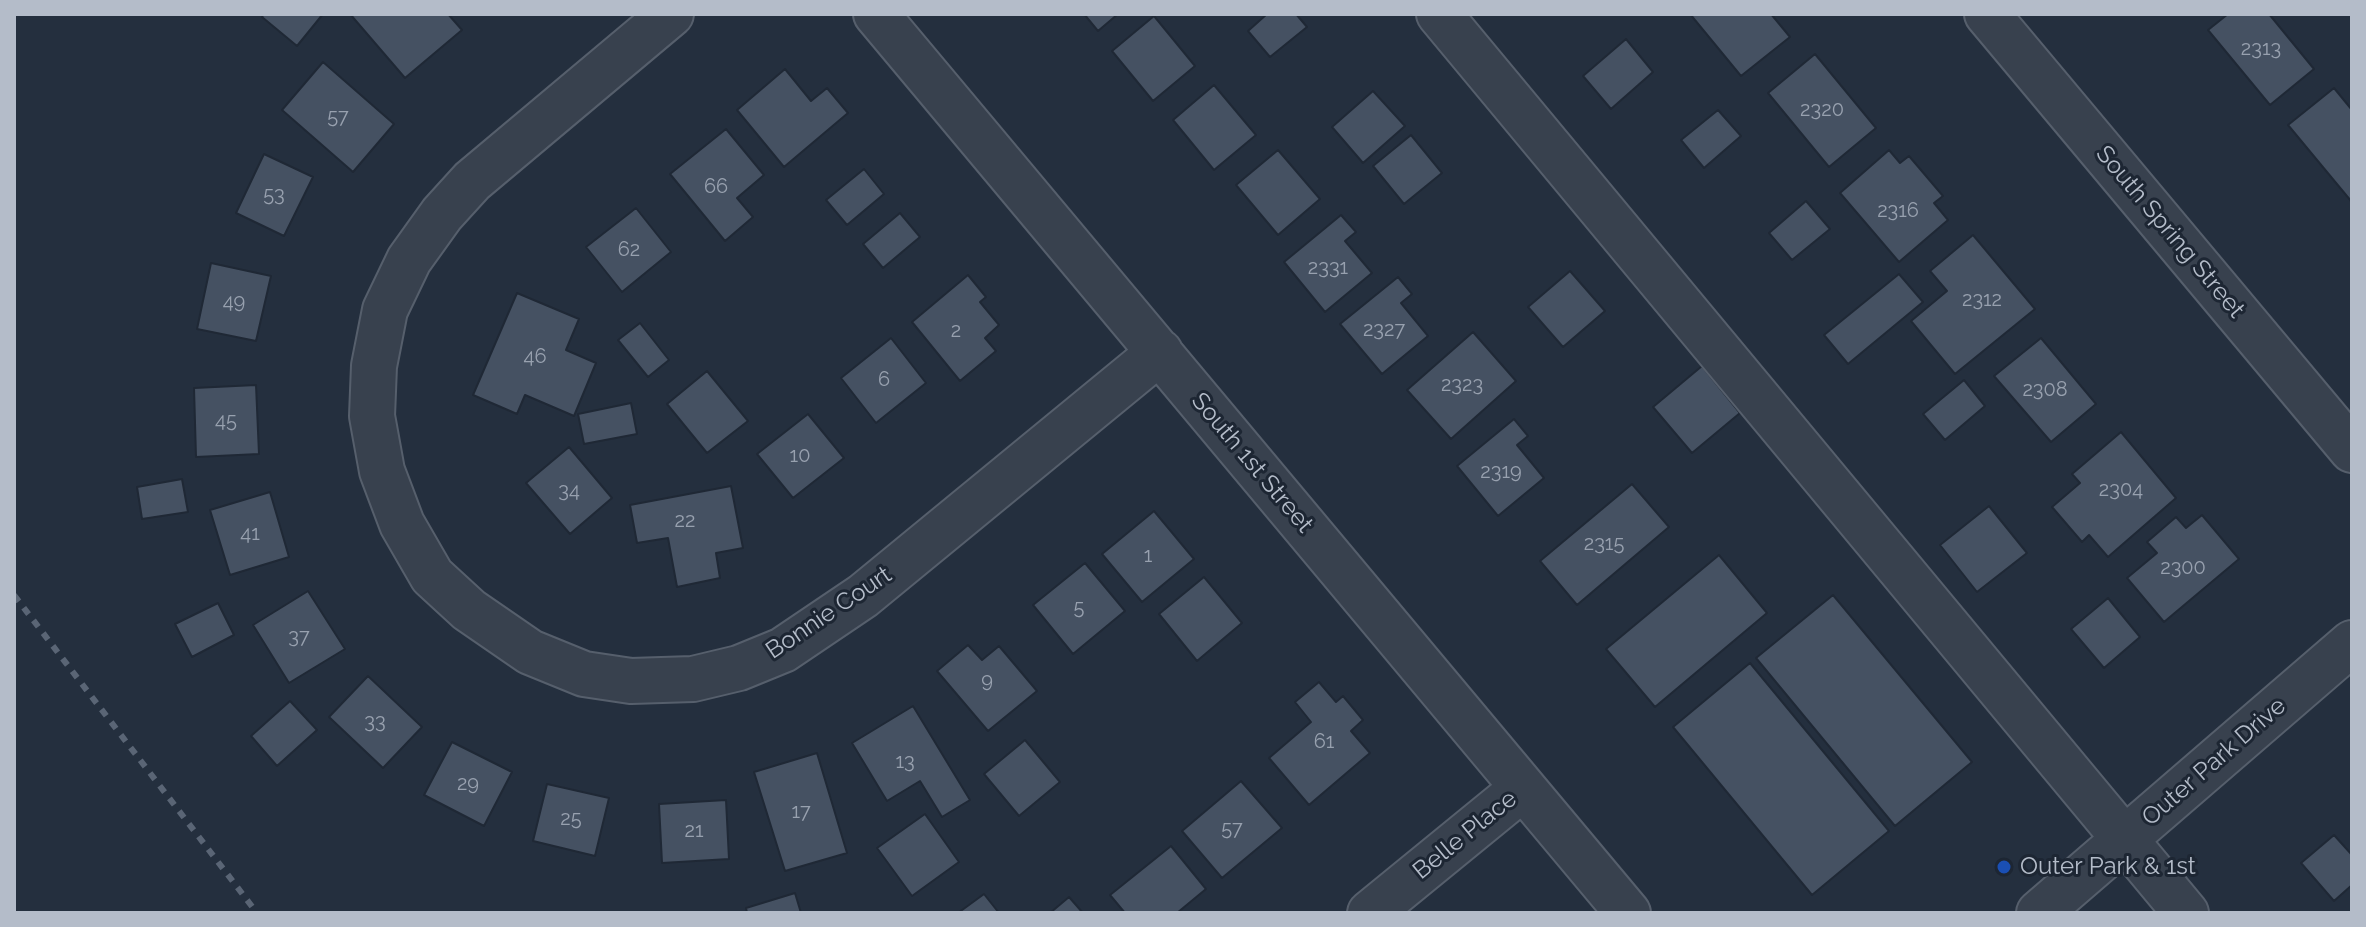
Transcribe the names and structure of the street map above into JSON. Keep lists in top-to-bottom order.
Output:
{
  "streets": {
    "street": [
      "South Spring Street",
      "South 1st Street",
      "Bonnie Court",
      "Outer Park Drive",
      "Belle Place"
    ]
  },
  "crossings": [
    ["South 1st Street", "Bonnie Court"],
    ["South 1st Street", "Belle Place"]
  ],
  "places": ["Outer Park & 1st"],
  "house_numbers": [
    "2313",
    "2320",
    "57",
    "66",
    "53",
    "2316",
    "62",
    "2331",
    "2312",
    "49",
    "2327",
    "2",
    "46",
    "6",
    "2323",
    "2308",
    "45",
    "10",
    "2319",
    "2304",
    "34",
    "22",
    "41",
    "2315",
    "1",
    "2300",
    "5",
    "37",
    "9",
    "33",
    "61",
    "13",
    "29",
    "17",
    "25",
    "57",
    "21"
  ]
}
